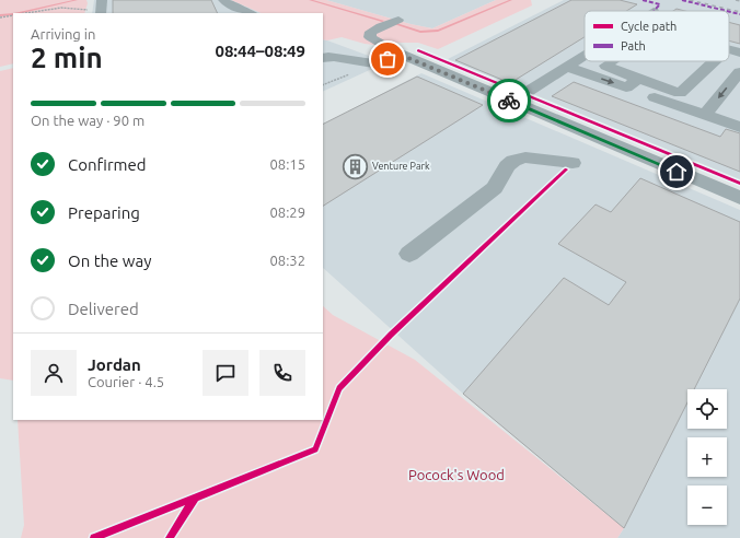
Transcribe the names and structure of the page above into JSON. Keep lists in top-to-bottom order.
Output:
{
  "parks": ["Pocock's Wood"],
  "places": {
    "building": ["Venture Park"]
  },
  "legend": ["Cycle path", "Path"],
  "page": {
    "heading": ["2 min", "Arriving in", "08:44–08:49"],
    "panel": ["Jordan", "Courier · 4.5"],
    "bar": "On the way · 90 m",
    "list": [
      ["Confirmed", "08:15"],
      ["Preparing", "08:29"],
      ["On the way", "08:32"],
      "Delivered"
    ],
    "map_buttons": ["+", "−"]
  }
}
